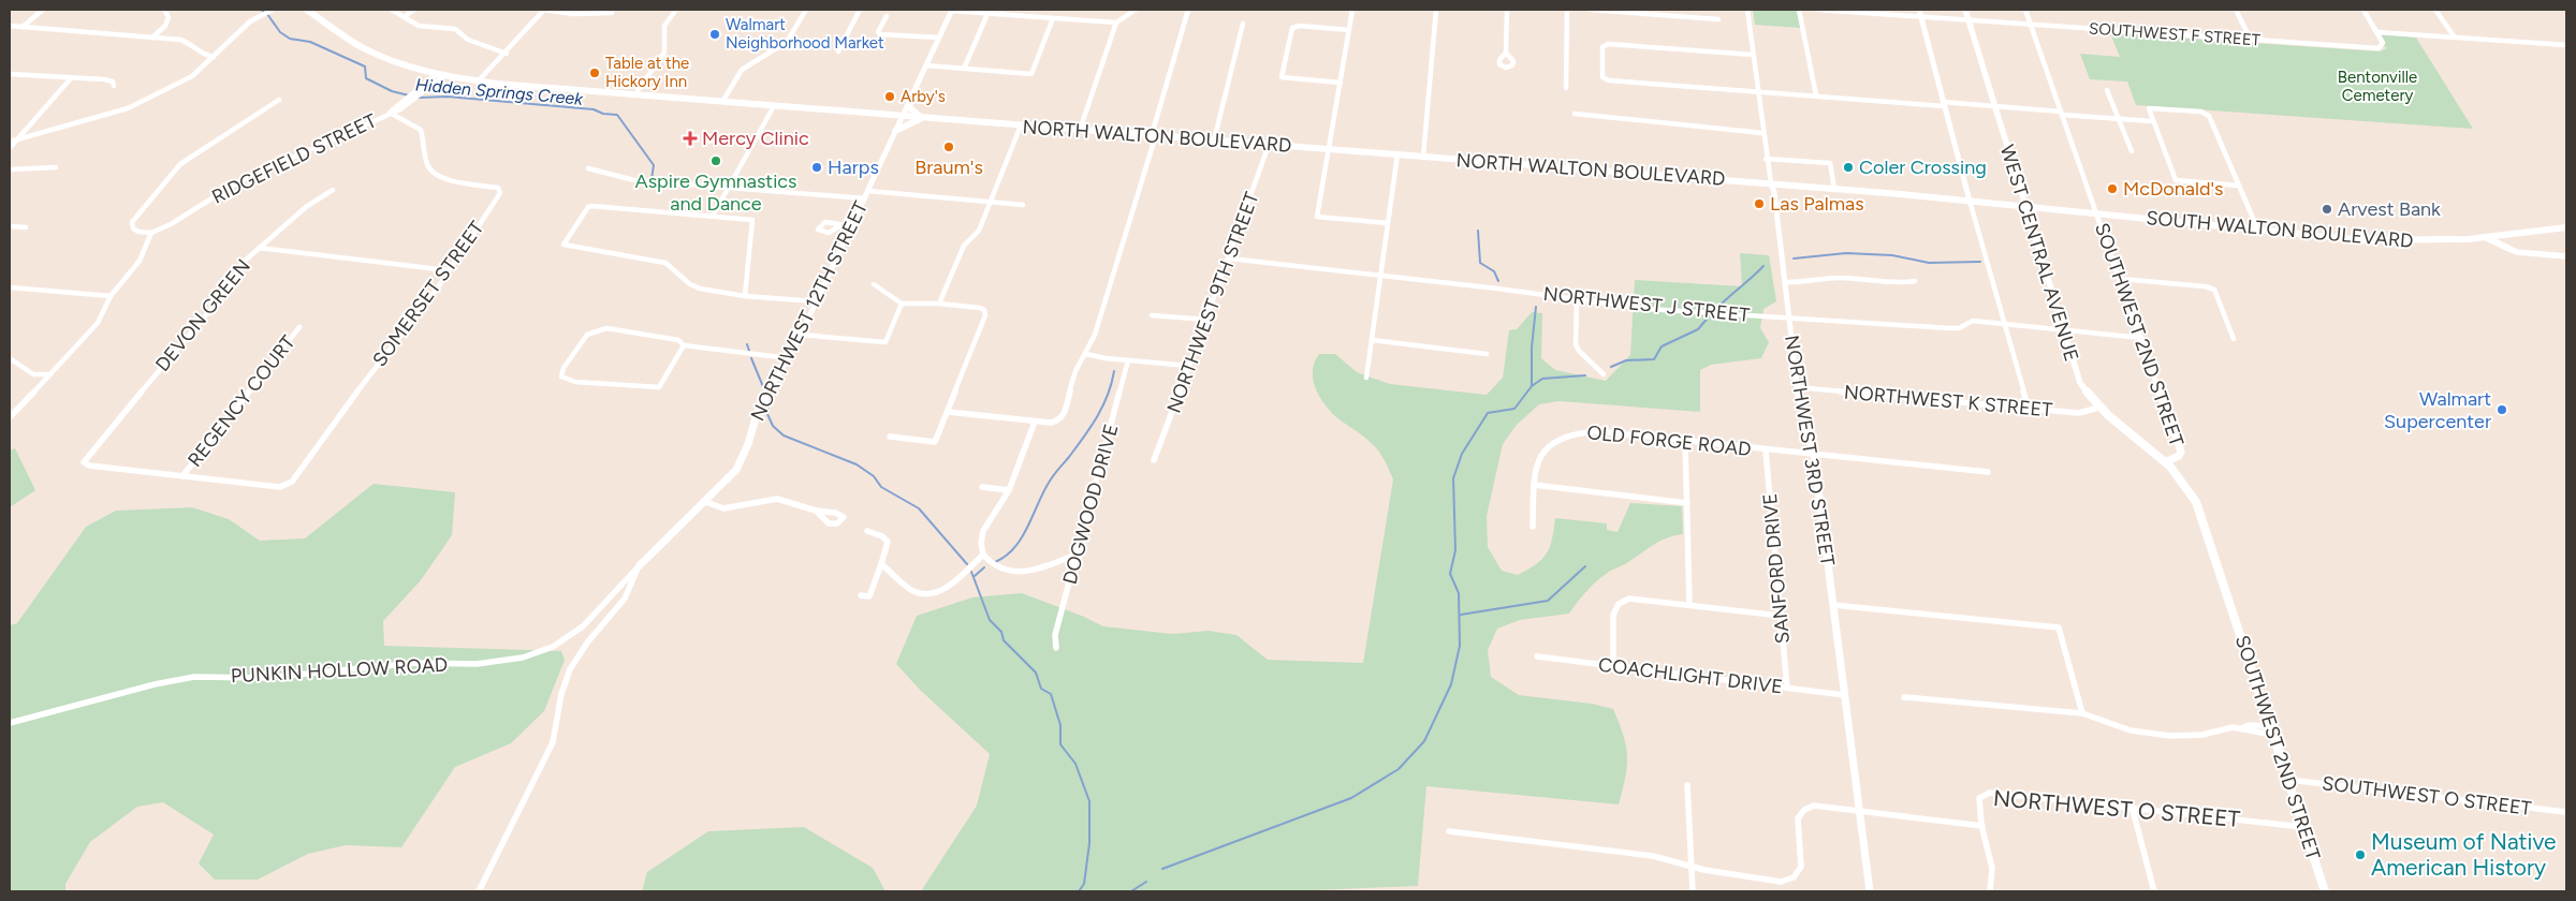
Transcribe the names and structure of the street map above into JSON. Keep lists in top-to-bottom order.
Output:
{
  "streets": {
    "main road": [
      "NORTH WALTON BOULEVARD",
      "SOUTH WALTON BOULEVARD",
      "WEST CENTRAL AVENUE",
      "SOUTHWEST 2ND STREET"
    ],
    "street": [
      "SOUTHWEST F STREET",
      "RIDGEFIELD STREET",
      "SOMERSET STREET",
      "NORTHWEST 9TH STREET",
      "NORTHWEST J STREET",
      "NORTHWEST 12TH STREET",
      "DEVON GREEN",
      "REGENCY COURT",
      "NORTHWEST K STREET",
      "OLD FORGE ROAD",
      "NORTHWEST 3RD STREET",
      "DOGWOOD DRIVE",
      "SANFORD DRIVE",
      "PUNKIN HOLLOW ROAD",
      "COACHLIGHT DRIVE",
      "SOUTHWEST O STREET",
      "NORTHWEST O STREET"
    ]
  },
  "crossings": [
    ["SOUTHWEST F STREET", "WEST CENTRAL AVENUE"],
    ["SOUTHWEST F STREET", "SOUTHWEST 2ND STREET"],
    ["NORTH WALTON BOULEVARD", "RIDGEFIELD STREET"],
    ["NORTH WALTON BOULEVARD", "SOUTH WALTON BOULEVARD"],
    ["NORTH WALTON BOULEVARD", "WEST CENTRAL AVENUE"],
    ["NORTH WALTON BOULEVARD", "NORTHWEST 9TH STREET"],
    ["NORTH WALTON BOULEVARD", "NORTHWEST 12TH STREET"],
    ["NORTH WALTON BOULEVARD", "NORTHWEST 3RD STREET"],
    ["RIDGEFIELD STREET", "SOMERSET STREET"],
    ["SOUTH WALTON BOULEVARD", "WEST CENTRAL AVENUE"],
    ["SOUTH WALTON BOULEVARD", "SOUTHWEST 2ND STREET"],
    ["WEST CENTRAL AVENUE", "NORTHWEST J STREET"],
    ["WEST CENTRAL AVENUE", "SOUTHWEST 2ND STREET"],
    ["WEST CENTRAL AVENUE", "NORTHWEST K STREET"],
    ["SOMERSET STREET", "DEVON GREEN"],
    ["SOMERSET STREET", "REGENCY COURT"],
    ["NORTHWEST 9TH STREET", "NORTHWEST J STREET"],
    ["NORTHWEST J STREET", "SOUTHWEST 2ND STREET"],
    ["NORTHWEST J STREET", "NORTHWEST 3RD STREET"],
    ["NORTHWEST 12TH STREET", "PUNKIN HOLLOW ROAD"],
    ["DEVON GREEN", "REGENCY COURT"],
    ["SOUTHWEST 2ND STREET", "SOUTHWEST O STREET"],
    ["SOUTHWEST 2ND STREET", "NORTHWEST O STREET"],
    ["NORTHWEST K STREET", "NORTHWEST 3RD STREET"],
    ["OLD FORGE ROAD", "NORTHWEST 3RD STREET"],
    ["OLD FORGE ROAD", "SANFORD DRIVE"],
    ["NORTHWEST 3RD STREET", "COACHLIGHT DRIVE"],
    ["NORTHWEST 3RD STREET", "NORTHWEST O STREET"],
    ["SANFORD DRIVE", "COACHLIGHT DRIVE"]
  ],
  "water": ["Hidden Springs Creek"],
  "parks": ["Bentonville Cemetery"],
  "places": {
    "other": [
      "Walmart Neighborhood Market",
      "Table at the Hickory Inn",
      "Arby's",
      "Braum's",
      "Aspire Gymnastics and Dance",
      "Harps",
      "Coler Crossing",
      "McDonald's",
      "Las Palmas",
      "Arvest Bank",
      "Walmart Supercenter",
      "Museum of Native American History"
    ],
    "health": ["Mercy Clinic"]
  }
}
